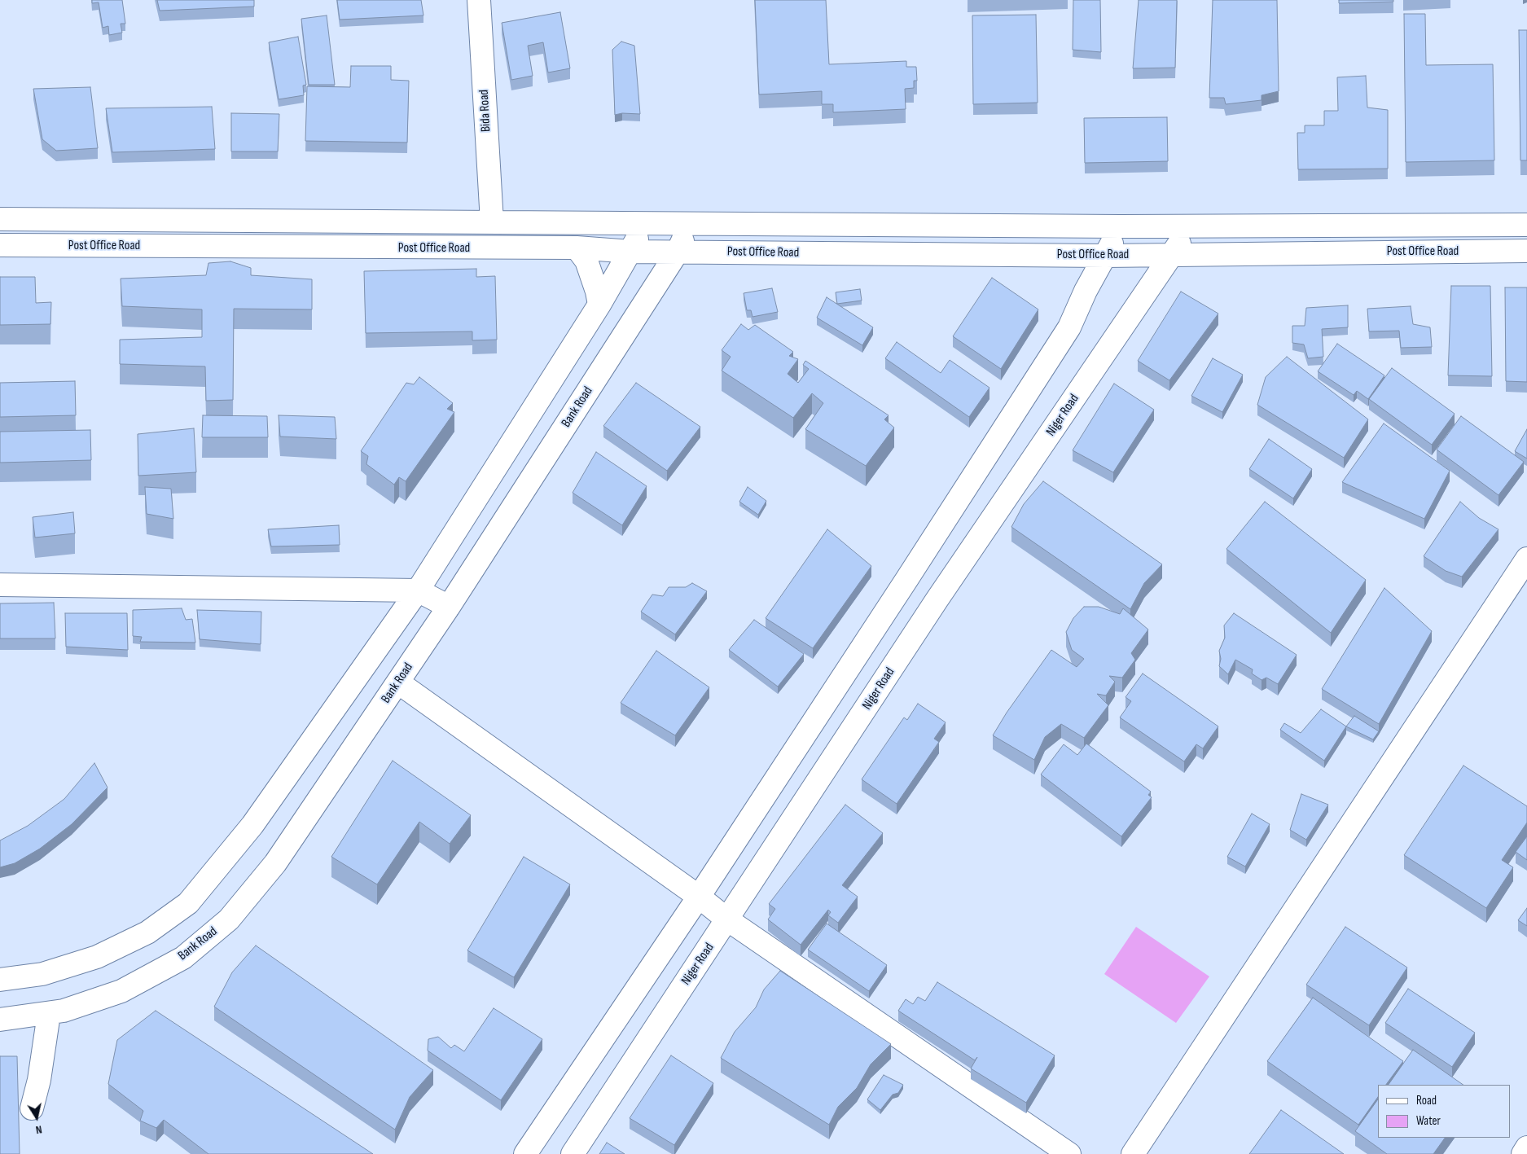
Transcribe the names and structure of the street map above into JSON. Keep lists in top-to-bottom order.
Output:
{
  "streets": {
    "street": [
      "Bida Road",
      "Post Office Road",
      "Bank Road",
      "Niger Road"
    ]
  },
  "crossings": [
    ["Bida Road", "Post Office Road"],
    ["Post Office Road", "Bank Road"],
    ["Post Office Road", "Niger Road"]
  ],
  "legend": ["Road", "Water"],
  "north": "bottom"
}
